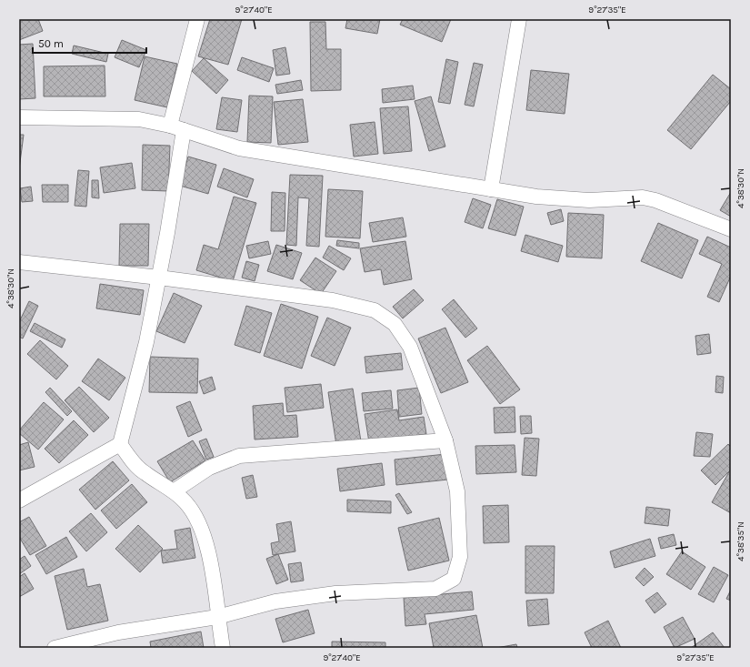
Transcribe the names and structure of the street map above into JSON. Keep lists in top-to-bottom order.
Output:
{
  "scale_bar": "50 m",
  "coordinates": [
    "9°27'40\"E",
    "9°27'35\"E",
    "4°38'30\"N",
    "4°38'35\"N"
  ]
}
